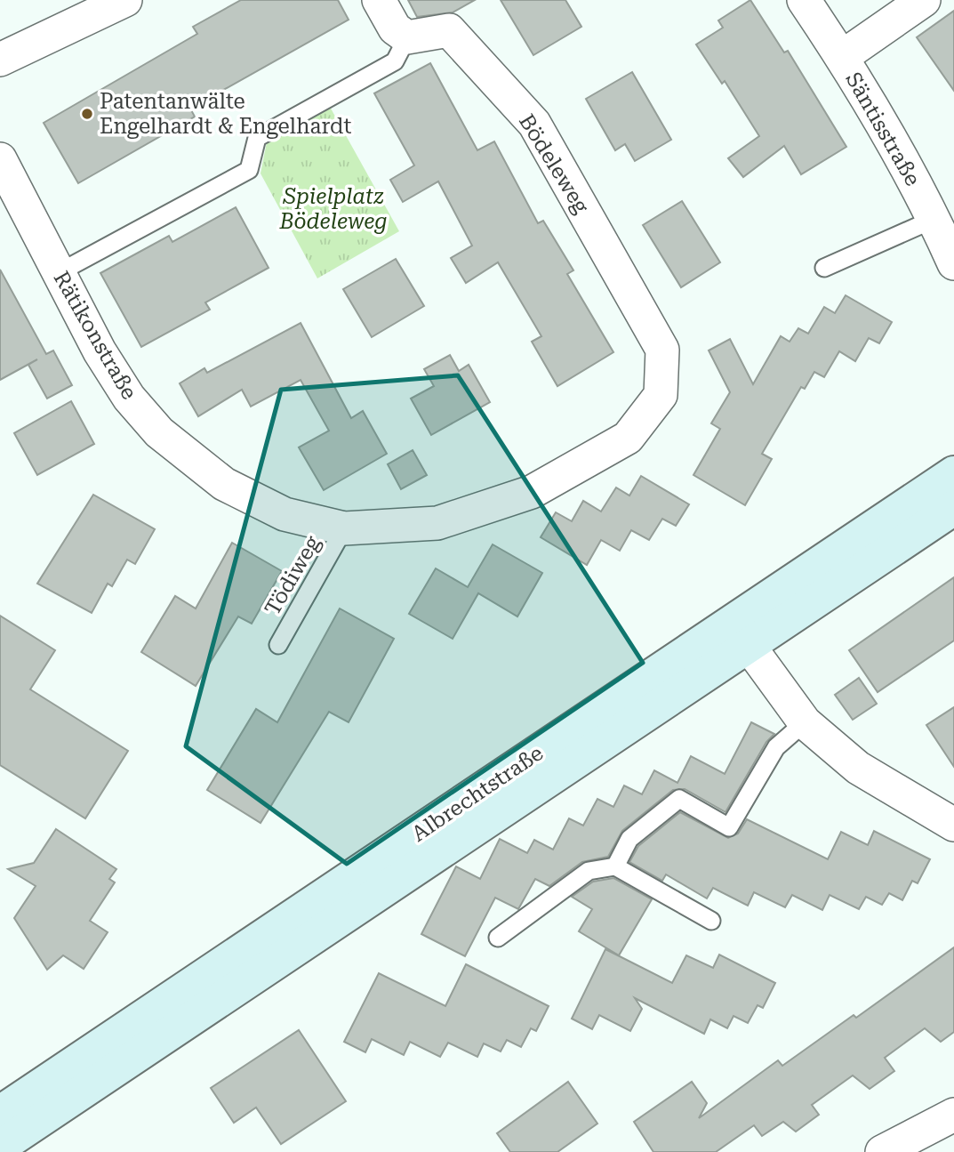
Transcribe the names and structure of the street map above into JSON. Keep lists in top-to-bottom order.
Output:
{
  "streets": {
    "main road": ["Albrechtstraße"],
    "street": ["Säntisstraße", "Bödeleweg", "Rätikonstraße"],
    "lane": ["Tödiweg"]
  },
  "crossings": [
    ["Bödeleweg", "Rätikonstraße"],
    ["Rätikonstraße", "Tödiweg"]
  ],
  "parks": ["Spielplatz Bödeleweg"],
  "places": ["Patentanwälte Engelhardt & Engelhardt"]
}
